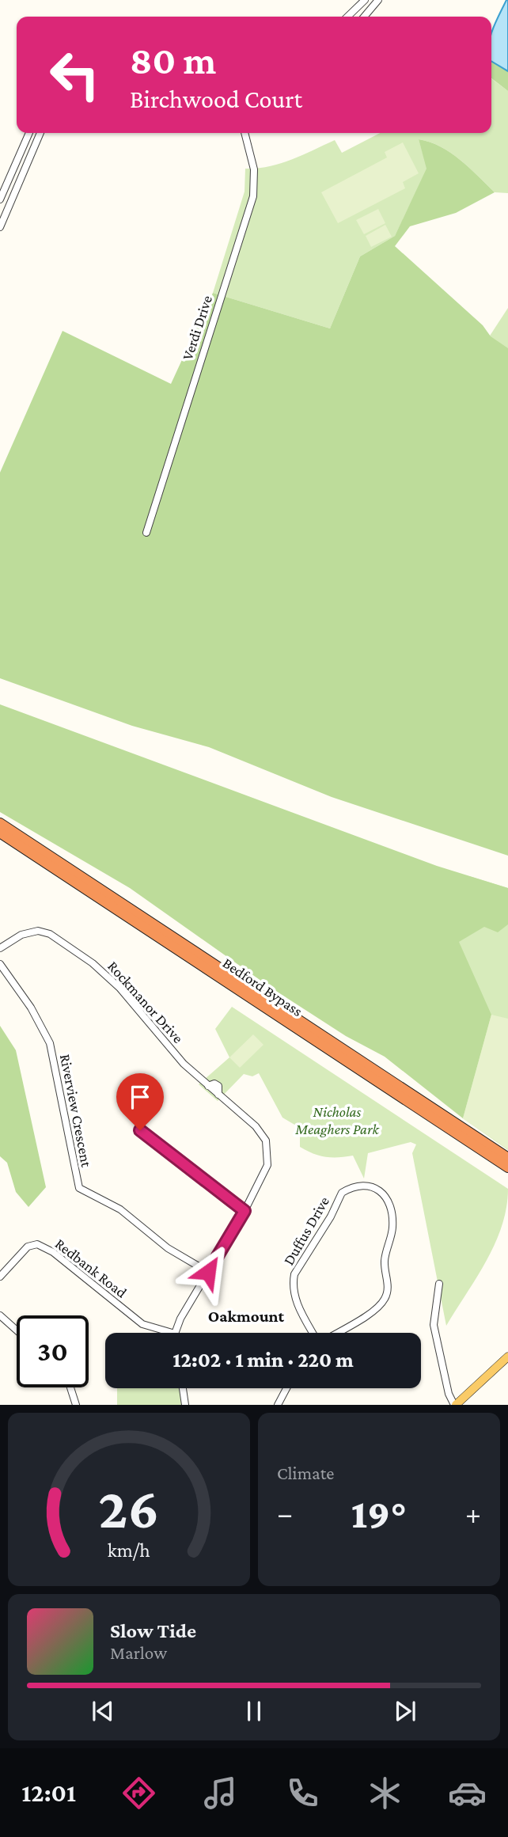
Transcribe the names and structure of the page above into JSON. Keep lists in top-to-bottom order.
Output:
{
  "streets": {
    "highway": ["Bedford Bypass"],
    "street": [
      "Verdi Drive",
      "Rockmanor Drive",
      "Riverview Crescent",
      "Duffus Drive",
      "Redbank Road"
    ]
  },
  "crossings": [
    ["Rockmanor Drive", "Riverview Crescent"]
  ],
  "districts": ["Oakmount"],
  "parks": ["Nicholas Meaghers Park"],
  "page": {
    "turn": ["80 m", "Birchwood Court"],
    "limit": "30",
    "trip": "12:02 · 1 min · 220 m",
    "tile": "Climate",
    "heat": ["−", "19°", "+"],
    "song": ["Slow Tide", "Marlow"],
    "tabs": "12:01",
    "gauge": ["26", "km/h"]
  }
}
